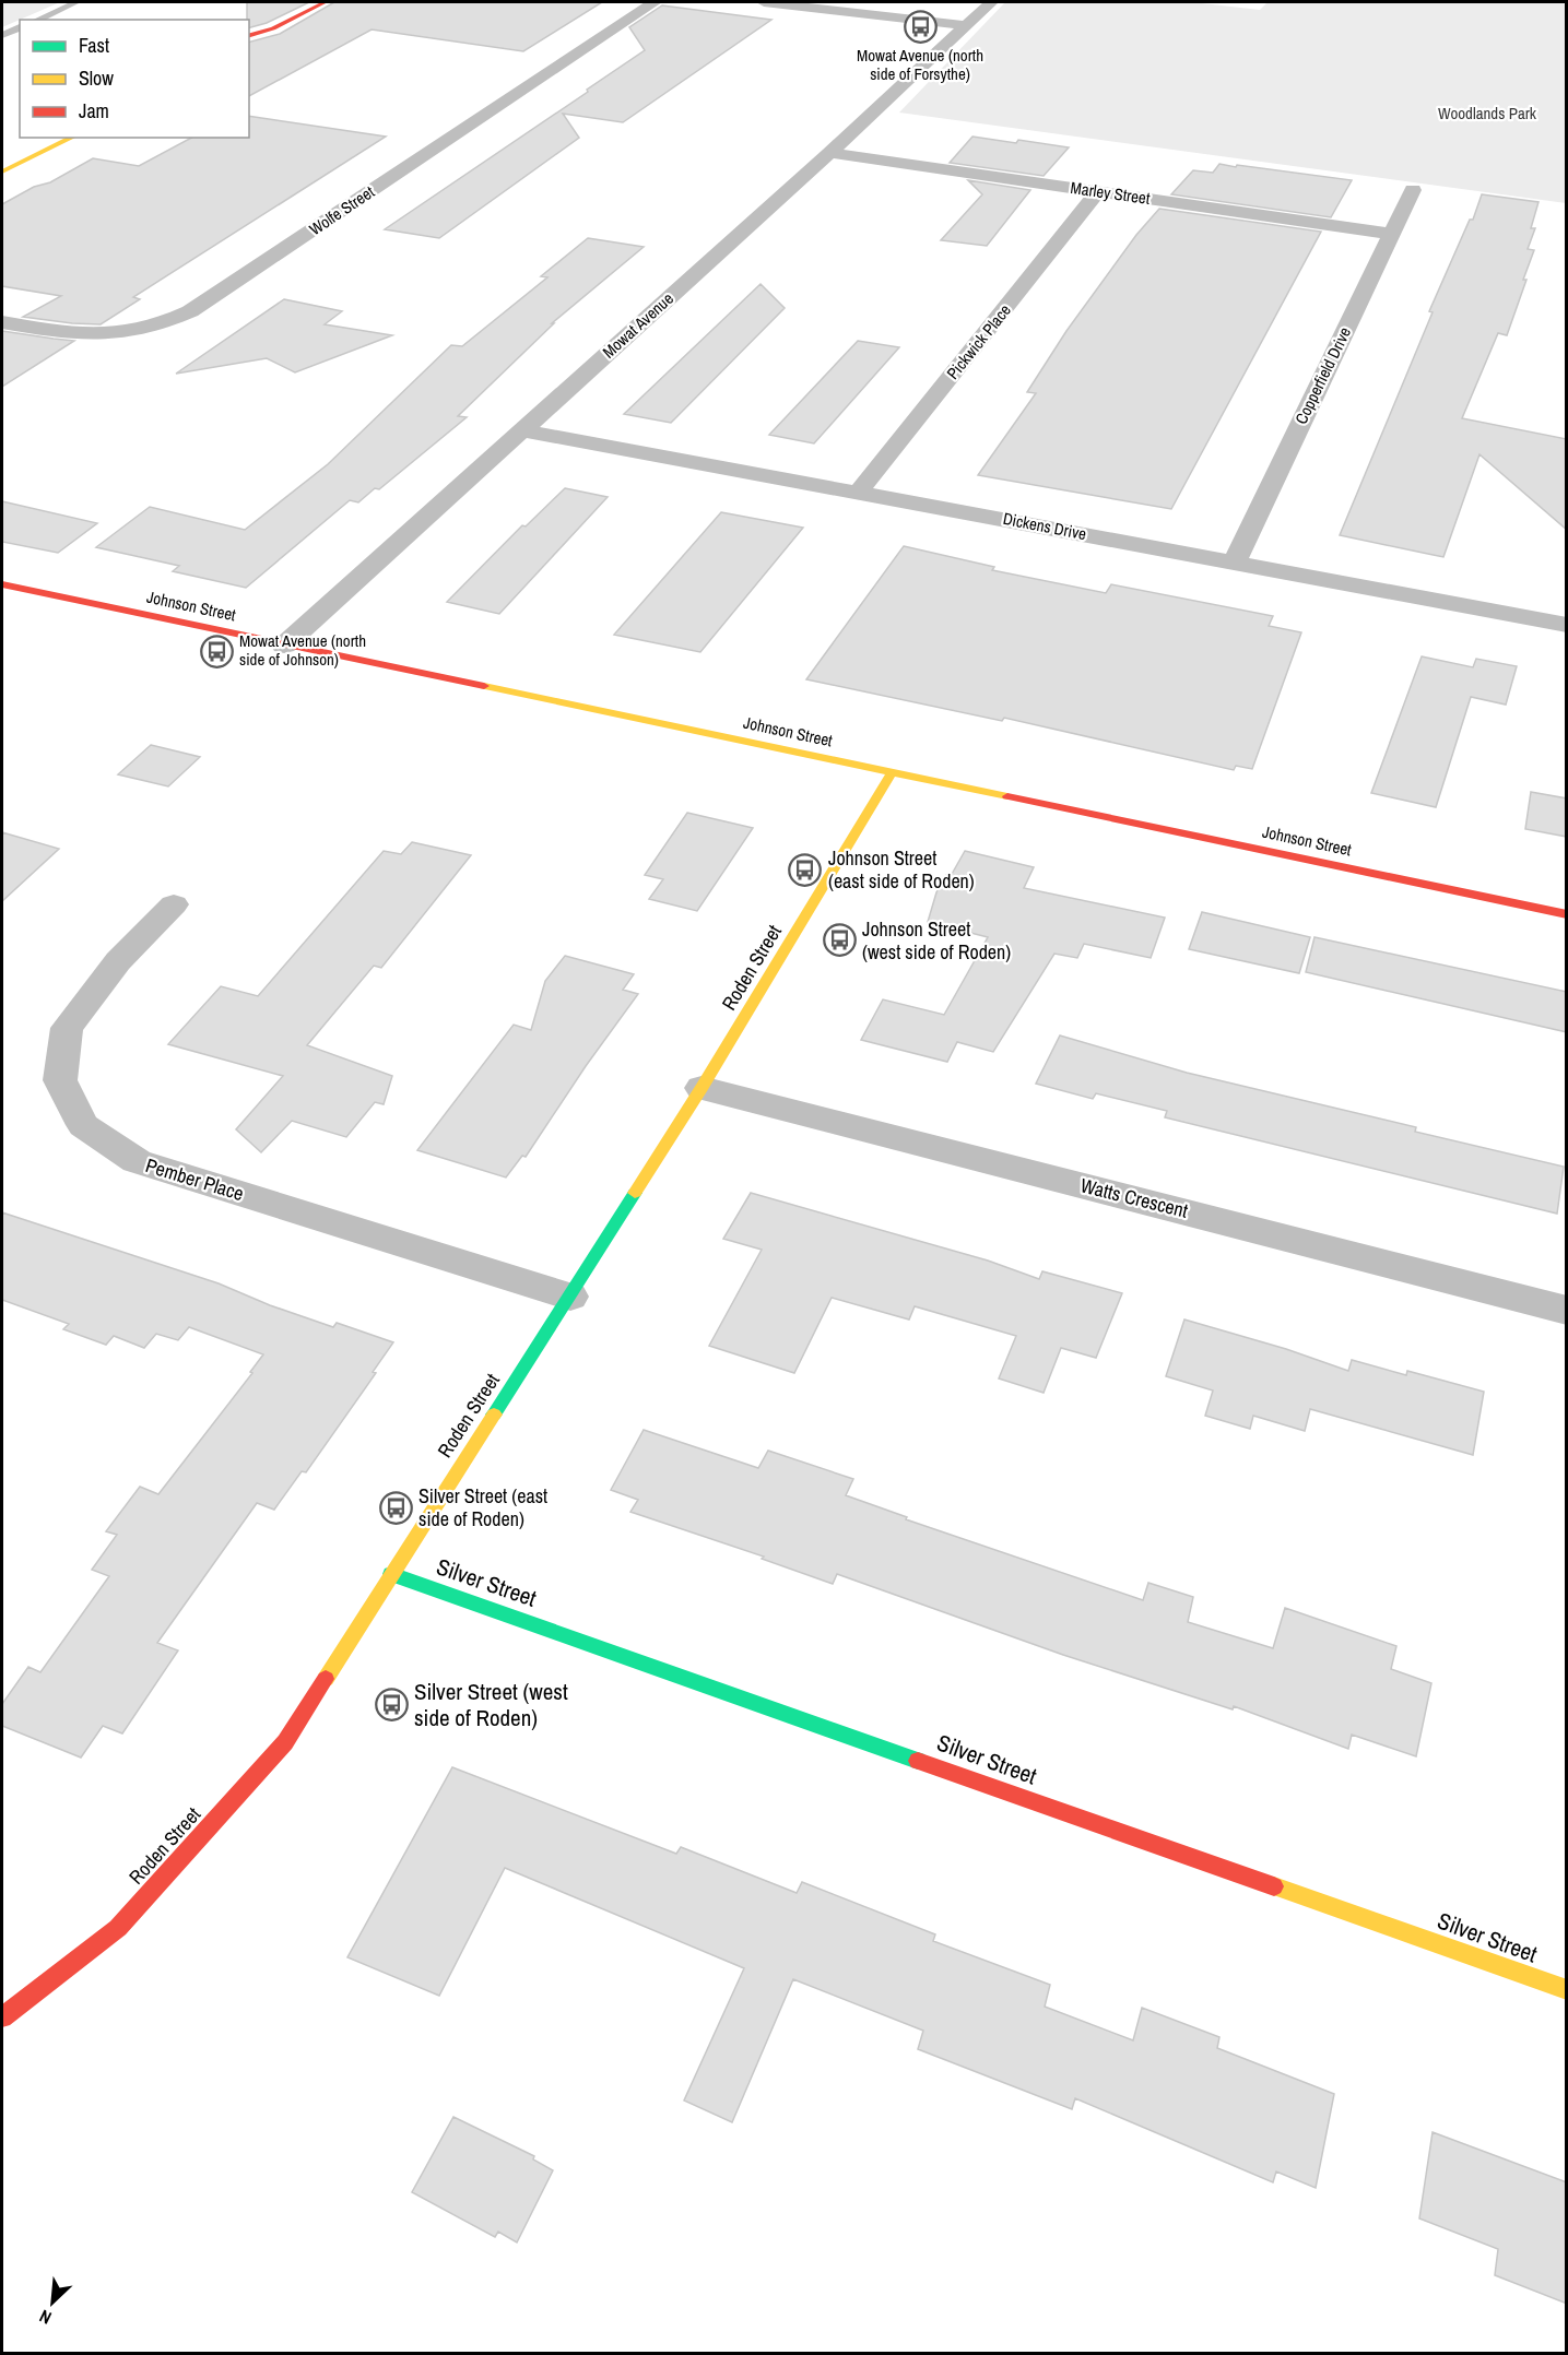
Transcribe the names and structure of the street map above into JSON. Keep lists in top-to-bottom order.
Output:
{
  "streets": {
    "street": [
      "Marley Street",
      "Wolfe Street",
      "Mowat Avenue",
      "Pickwick Place",
      "Copperfield Drive",
      "Dickens Drive",
      "Johnson Street",
      "Roden Street",
      "Pember Place",
      "Watts Crescent",
      "Silver Street"
    ]
  },
  "crossings": [
    ["Marley Street", "Mowat Avenue"],
    ["Marley Street", "Pickwick Place"],
    ["Marley Street", "Copperfield Drive"],
    ["Mowat Avenue", "Dickens Drive"],
    ["Mowat Avenue", "Johnson Street"],
    ["Pickwick Place", "Dickens Drive"],
    ["Copperfield Drive", "Dickens Drive"],
    ["Johnson Street", "Roden Street"],
    ["Roden Street", "Pember Place"],
    ["Roden Street", "Watts Crescent"],
    ["Roden Street", "Silver Street"]
  ],
  "parks": ["Woodlands Park"],
  "places": {
    "bus stop": [
      "Mowat Avenue (north side of Forsythe)",
      "Mowat Avenue (north side of Johnson)",
      "Johnson Street (east side of Roden)",
      "Johnson Street (west side of Roden)",
      "Silver Street (east side of Roden)",
      "Silver Street (west side of Roden)"
    ]
  },
  "legend": ["Fast", "Slow", "Jam"],
  "north": "bottom left"
}
